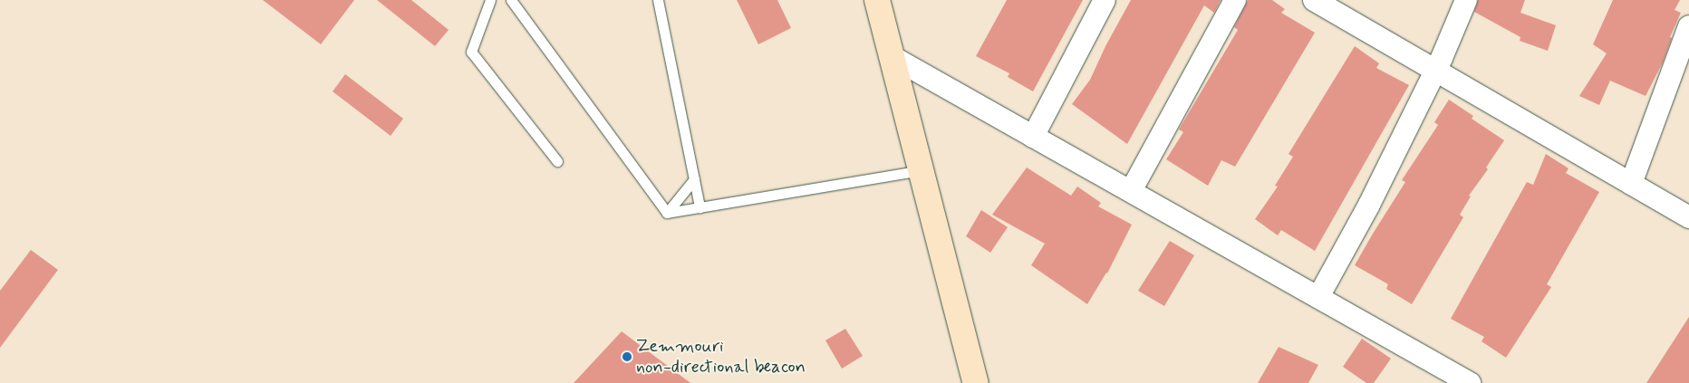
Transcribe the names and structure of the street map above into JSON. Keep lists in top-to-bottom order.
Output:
{
  "places": ["Zemmouri non-directional beacon"]
}
